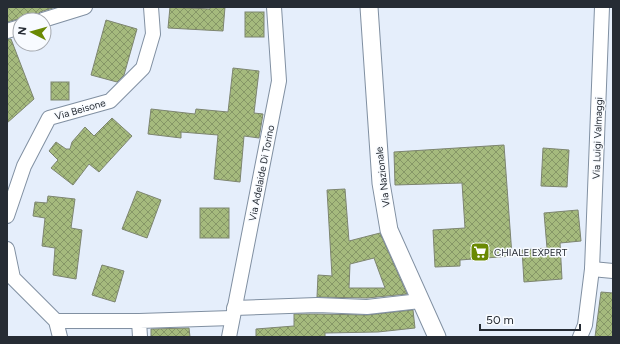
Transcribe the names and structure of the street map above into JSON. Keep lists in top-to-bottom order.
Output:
{
  "streets": {
    "street": [
      "Via Beisone",
      "Via Luigi Valmaggi",
      "Via Adelaide Di Torino",
      "Via Nazionale"
    ]
  },
  "places": {
    "supermarket": ["CHIALE EXPERT"]
  },
  "scale_bar": "50 m",
  "north": "left"
}
